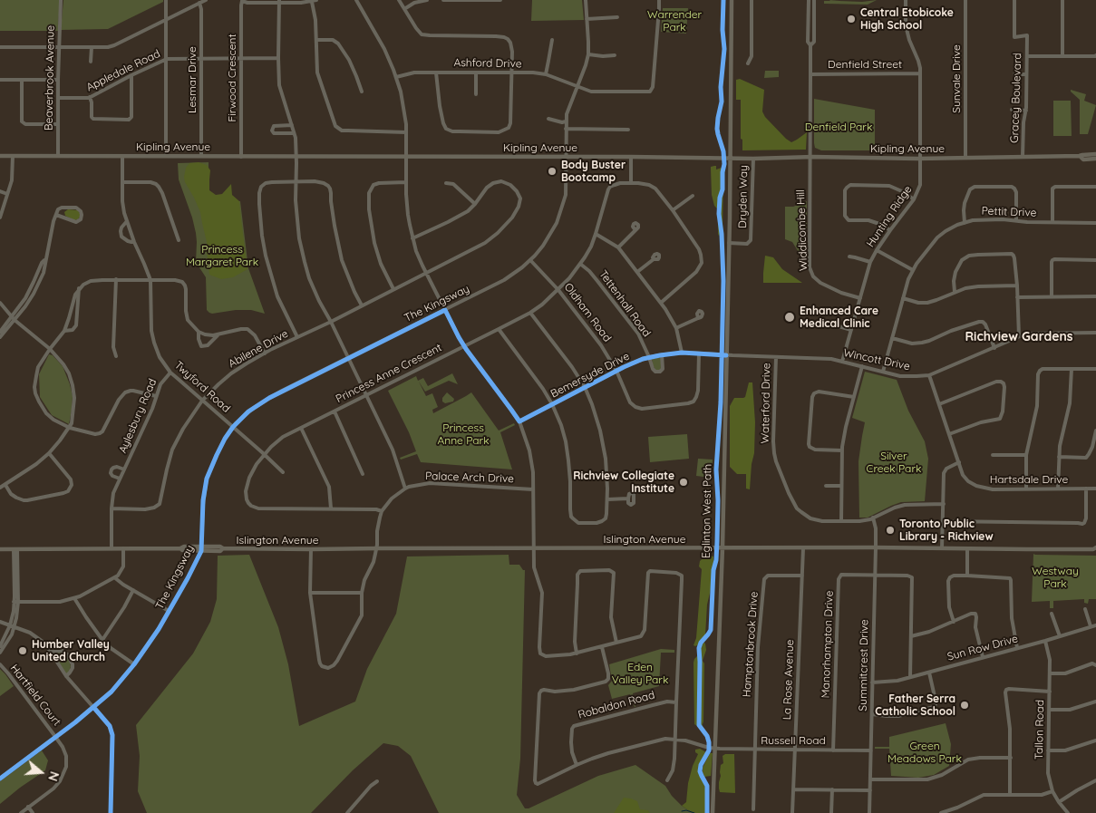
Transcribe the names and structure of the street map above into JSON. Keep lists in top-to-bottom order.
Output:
{
  "streets": {
    "main road": ["Kipling Avenue", "Islington Avenue"],
    "street": [
      "Ashford Drive",
      "Denfield Street",
      "Appledale Road",
      "Beaverbrook Avenue",
      "Firwood Crescent",
      "Sunvale Drive",
      "Lesmar Drive",
      "Gracey Boulevard",
      "Dryden Way",
      "Pettit Drive",
      "Hunting Ridge",
      "Widdicombe Hill",
      "The Kingsway",
      "Tettenhall Road",
      "Oldham Road",
      "Abilene Drive",
      "Wincott Drive",
      "Princess Anne Crescent",
      "Bemersyde Drive",
      "Twyford Road",
      "Waterford Drive",
      "Aylesbury Road",
      "Palace Arch Drive",
      "Hartsdale Drive",
      "Hamptonbrook Drive",
      "Manorhampton Drive",
      "Sun Row Drive",
      "Summitcrest Drive",
      "La Rose Avenue",
      "Hartfield Court",
      "Robaldon Road",
      "Tallon Road",
      "Russell Road"
    ],
    "cycle path": ["Eglinton West Path"]
  },
  "crossings": [
    ["Ashford Drive", "The Kingsway"],
    ["Denfield Street", "Hunting Ridge"],
    ["Denfield Street", "Widdicombe Hill"],
    ["Appledale Road", "Beaverbrook Avenue"],
    ["Appledale Road", "Firwood Crescent"],
    ["Appledale Road", "Lesmar Drive"],
    ["Beaverbrook Avenue", "Kipling Avenue"],
    ["Firwood Crescent", "Kipling Avenue"],
    ["Sunvale Drive", "Kipling Avenue"],
    ["Lesmar Drive", "Kipling Avenue"],
    ["Gracey Boulevard", "Kipling Avenue"],
    ["Kipling Avenue", "Dryden Way"],
    ["Kipling Avenue", "Hunting Ridge"],
    ["Kipling Avenue", "Widdicombe Hill"],
    ["Kipling Avenue", "The Kingsway"],
    ["Kipling Avenue", "Twyford Road"],
    ["Pettit Drive", "Wincott Drive"],
    ["Hunting Ridge", "Widdicombe Hill"],
    ["Hunting Ridge", "Wincott Drive"],
    ["The Kingsway", "Oldham Road"],
    ["The Kingsway", "Twyford Road"],
    ["The Kingsway", "Islington Avenue"],
    ["The Kingsway", "Hartfield Court"],
    ["Tettenhall Road", "Princess Anne Crescent"],
    ["Tettenhall Road", "Bemersyde Drive"],
    ["Oldham Road", "Princess Anne Crescent"],
    ["Oldham Road", "Bemersyde Drive"],
    ["Abilene Drive", "Twyford Road"],
    ["Abilene Drive", "Aylesbury Road"],
    ["Wincott Drive", "Bemersyde Drive"],
    ["Wincott Drive", "Waterford Drive"],
    ["Wincott Drive", "Hartsdale Drive"],
    ["Princess Anne Crescent", "Twyford Road"],
    ["Twyford Road", "Aylesbury Road"],
    ["Waterford Drive", "Summitcrest Drive"],
    ["Aylesbury Road", "Islington Avenue"],
    ["Islington Avenue", "Summitcrest Drive"],
    ["Islington Avenue", "La Rose Avenue"],
    ["Hamptonbrook Drive", "La Rose Avenue"],
    ["Hamptonbrook Drive", "Russell Road"],
    ["Manorhampton Drive", "Summitcrest Drive"],
    ["Manorhampton Drive", "Russell Road"],
    ["Sun Row Drive", "Summitcrest Drive"],
    ["Sun Row Drive", "Tallon Road"],
    ["Summitcrest Drive", "Russell Road"],
    ["La Rose Avenue", "Russell Road"],
    ["Robaldon Road", "Russell Road"]
  ],
  "districts": ["Richview Gardens"],
  "parks": [
    "Warrender Park",
    "Denfield Park",
    "Princess Margaret Park",
    "Princess Anne Park",
    "Silver Creek Park",
    "Westway Park",
    "Eden Valley Park",
    "Green Meadows Park"
  ],
  "places": [
    "Central Etobicoke High School",
    "Body Buster Bootcamp",
    "Enhanced Care Medical Clinic",
    "Richview Collegiate Institute",
    "Toronto Public Library - Richview",
    "Humber Valley United Church",
    "Father Serra Catholic School"
  ],
  "north": "right"
}
